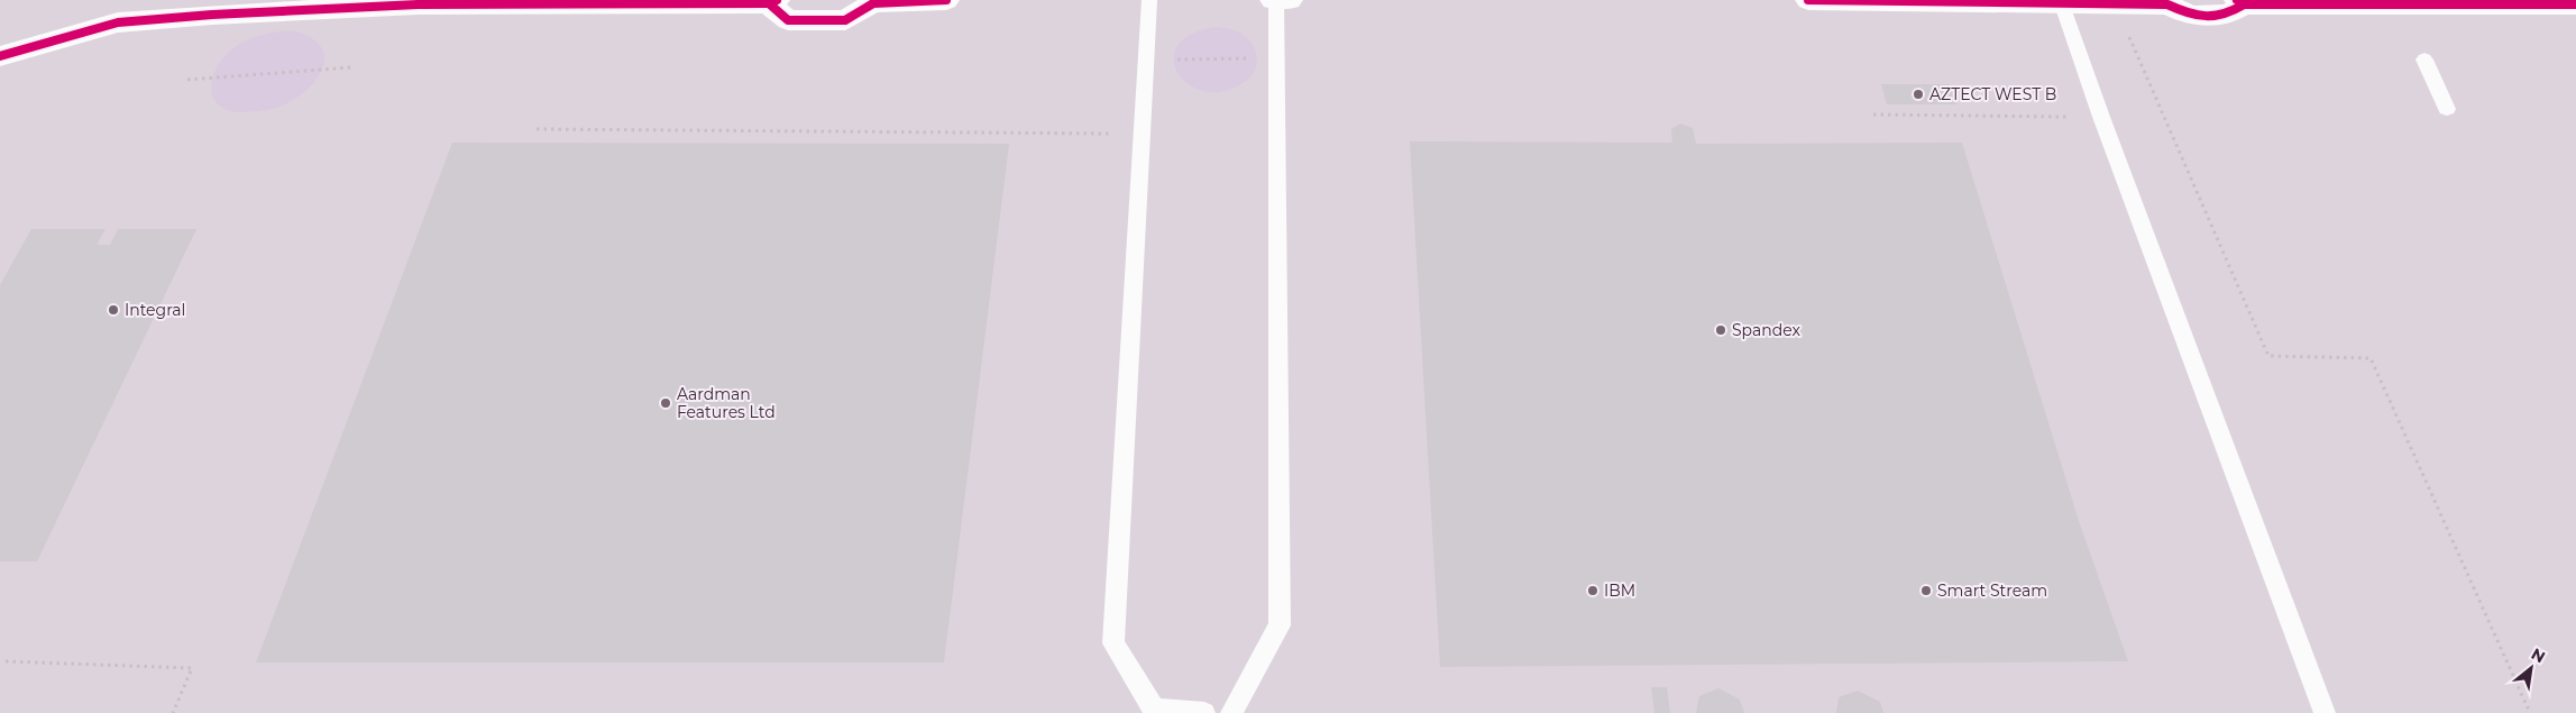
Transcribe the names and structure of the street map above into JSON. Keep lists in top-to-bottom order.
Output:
{
  "places": [
    "AZTECT WEST B",
    "Integral",
    "Spandex",
    "Aardman Features Ltd",
    "IBM",
    "Smart Stream"
  ],
  "north": "top right"
}
